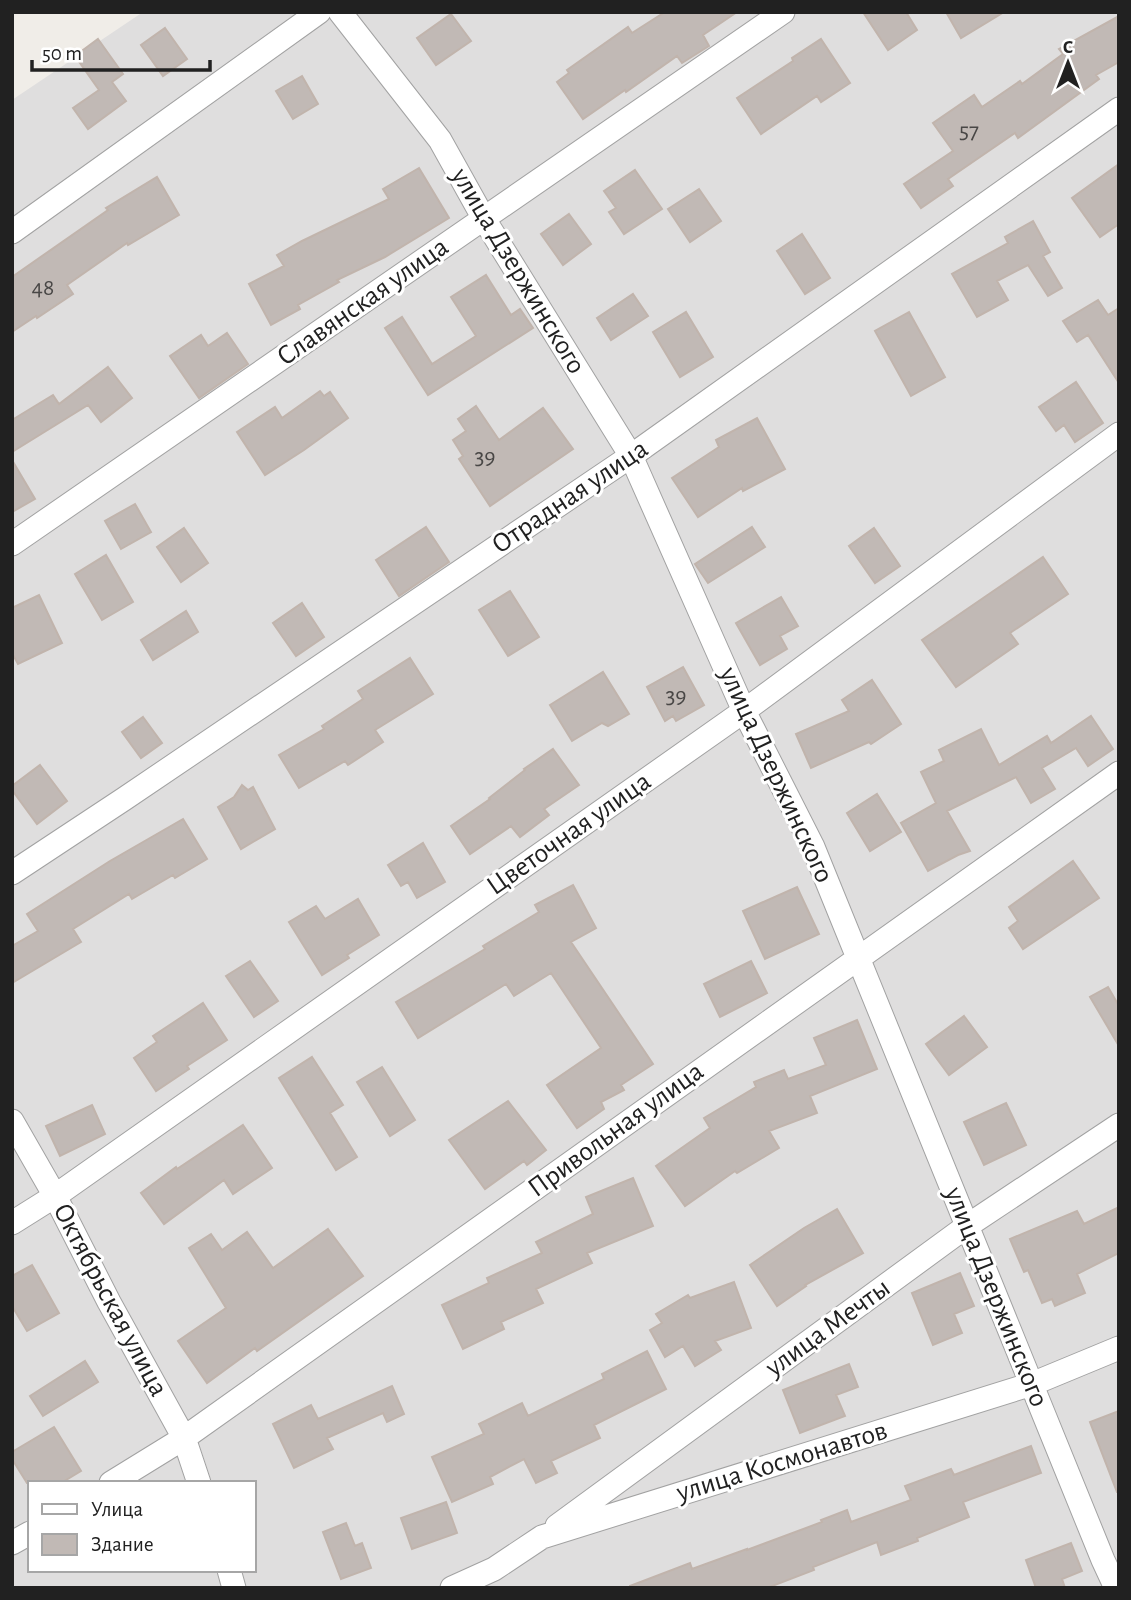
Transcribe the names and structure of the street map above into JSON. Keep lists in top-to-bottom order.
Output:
{
  "streets": {
    "street": [
      "улица Дзержинского",
      "Славянская улица",
      "Отрадная улица",
      "Цветочная улица",
      "Привольная улица",
      "Октябрьская улица",
      "улица Мечты",
      "улица Космонавтов"
    ]
  },
  "crossings": [
    ["улица Дзержинского", "Славянская улица"],
    ["улица Дзержинского", "Отрадная улица"],
    ["улица Дзержинского", "Цветочная улица"],
    ["улица Дзержинского", "Привольная улица"],
    ["улица Дзержинского", "улица Мечты"],
    ["улица Дзержинского", "улица Космонавтов"],
    ["Цветочная улица", "Октябрьская улица"],
    ["Привольная улица", "Октябрьская улица"],
    ["улица Мечты", "улица Космонавтов"]
  ],
  "house_numbers": [
    "57",
    "48",
    "39",
    "39"
  ],
  "legend": ["Улица", "Здание"],
  "scale_bar": "50 m",
  "north": "top"
}
